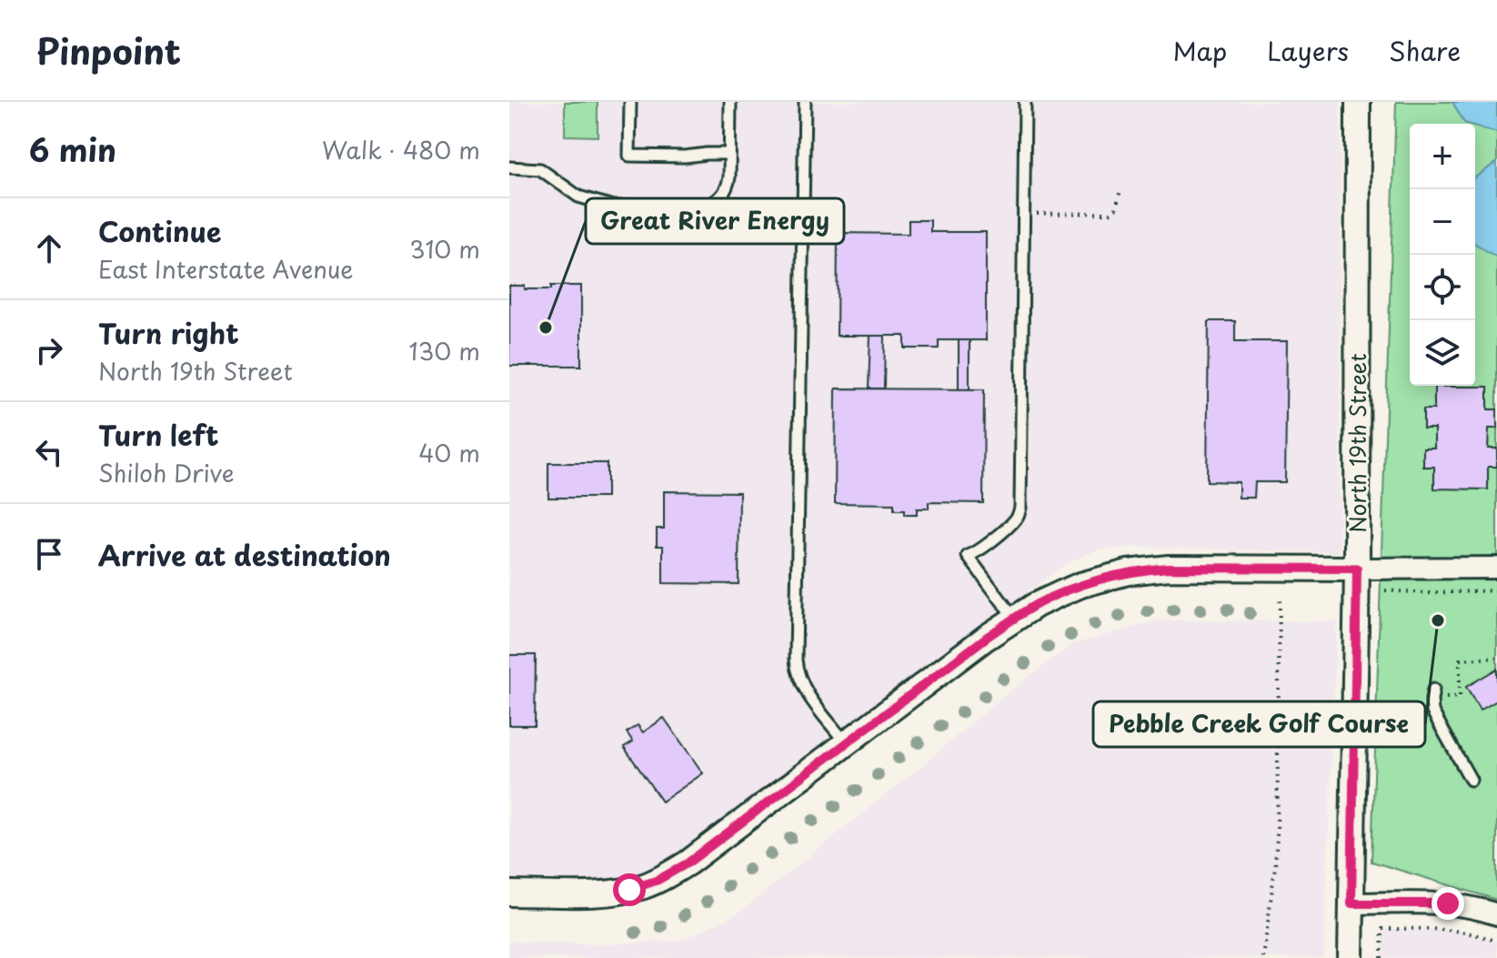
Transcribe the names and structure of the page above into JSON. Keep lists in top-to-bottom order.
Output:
{
  "streets": {
    "street": ["North 19th Street"]
  },
  "places": ["Great River Energy", "Pebble Creek Golf Course"],
  "page": {
    "header": "Pinpoint",
    "nav": ["Map", "Layers", "Share"],
    "heading": ["6 min", "Walk · 480 m"],
    "map_buttons": ["+", "−"],
    "list": [
      ["Continue", "East Interstate Avenue", "310 m"],
      ["Turn right", "North 19th Street", "130 m"],
      ["Turn left", "Shiloh Drive", "40 m"],
      "Arrive at destination"
    ]
  }
}
